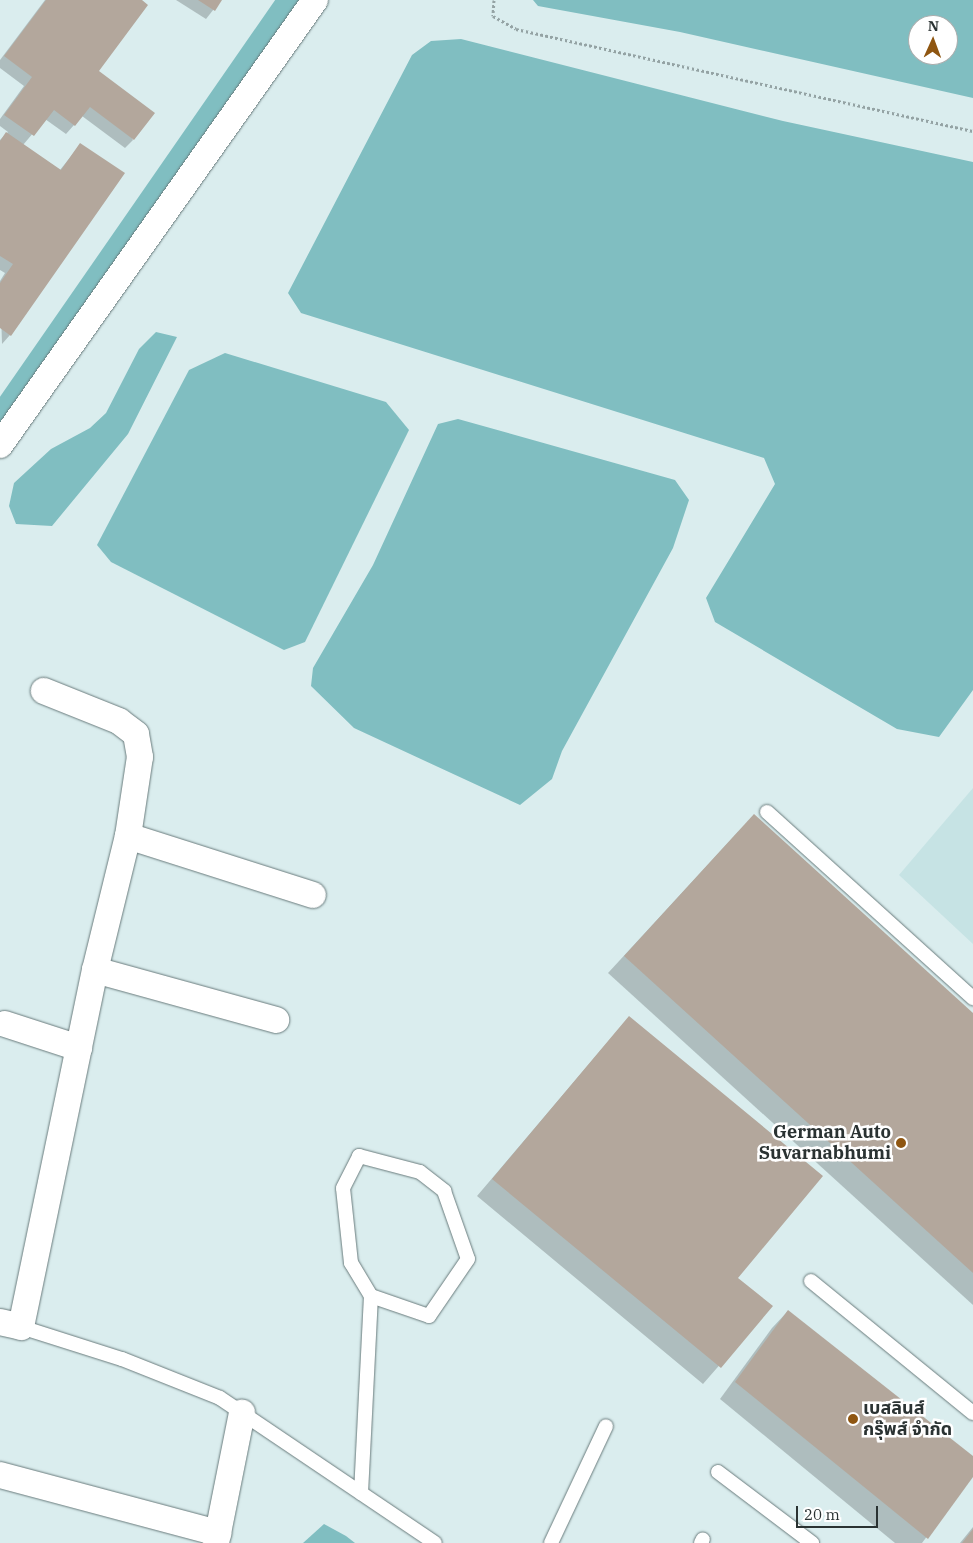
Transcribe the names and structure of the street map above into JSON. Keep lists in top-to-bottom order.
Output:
{
  "places": ["German Auto Suvarnabhumi", "เบสลินส์ กรุ๊พส์ จำกัด"],
  "scale_bar": "20 m",
  "north": "top"
}
